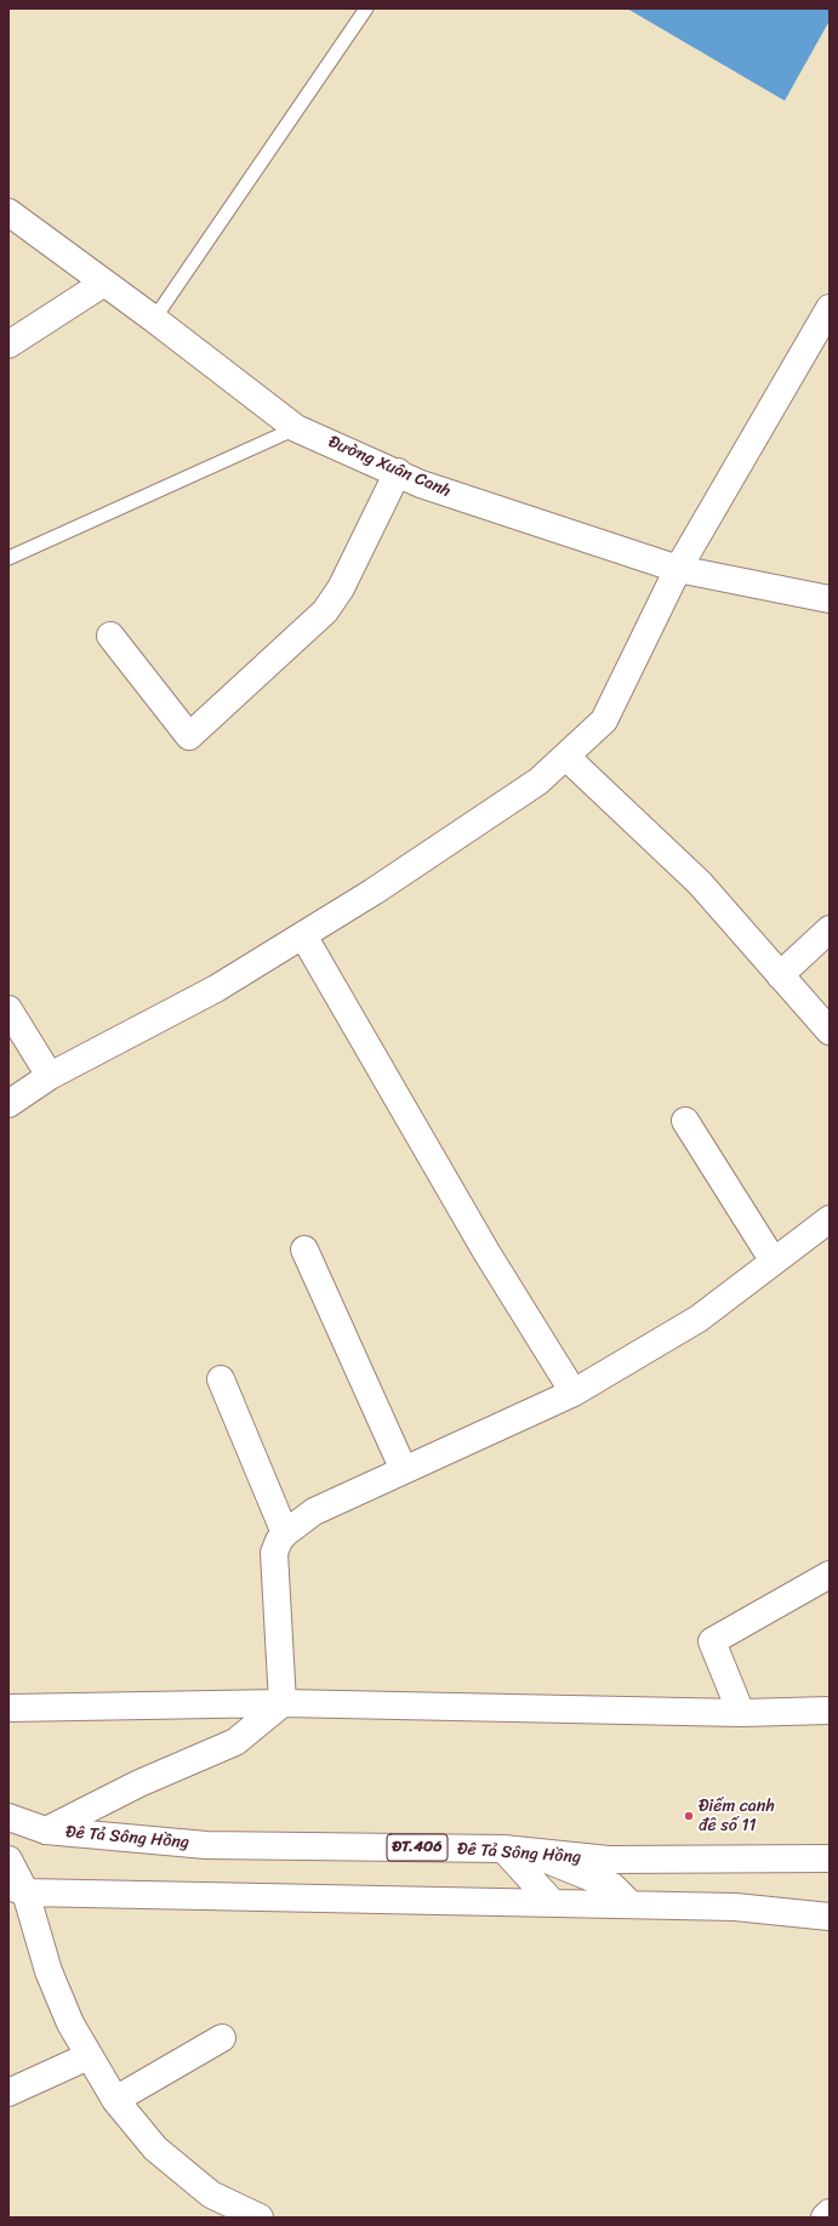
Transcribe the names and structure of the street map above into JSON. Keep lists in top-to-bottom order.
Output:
{
  "streets": {
    "street": ["Đường Xuân Canh", "Đê Tả Sông Hồng", "ĐT.406"]
  },
  "places": ["Điếm canh đê số 11"]
}
